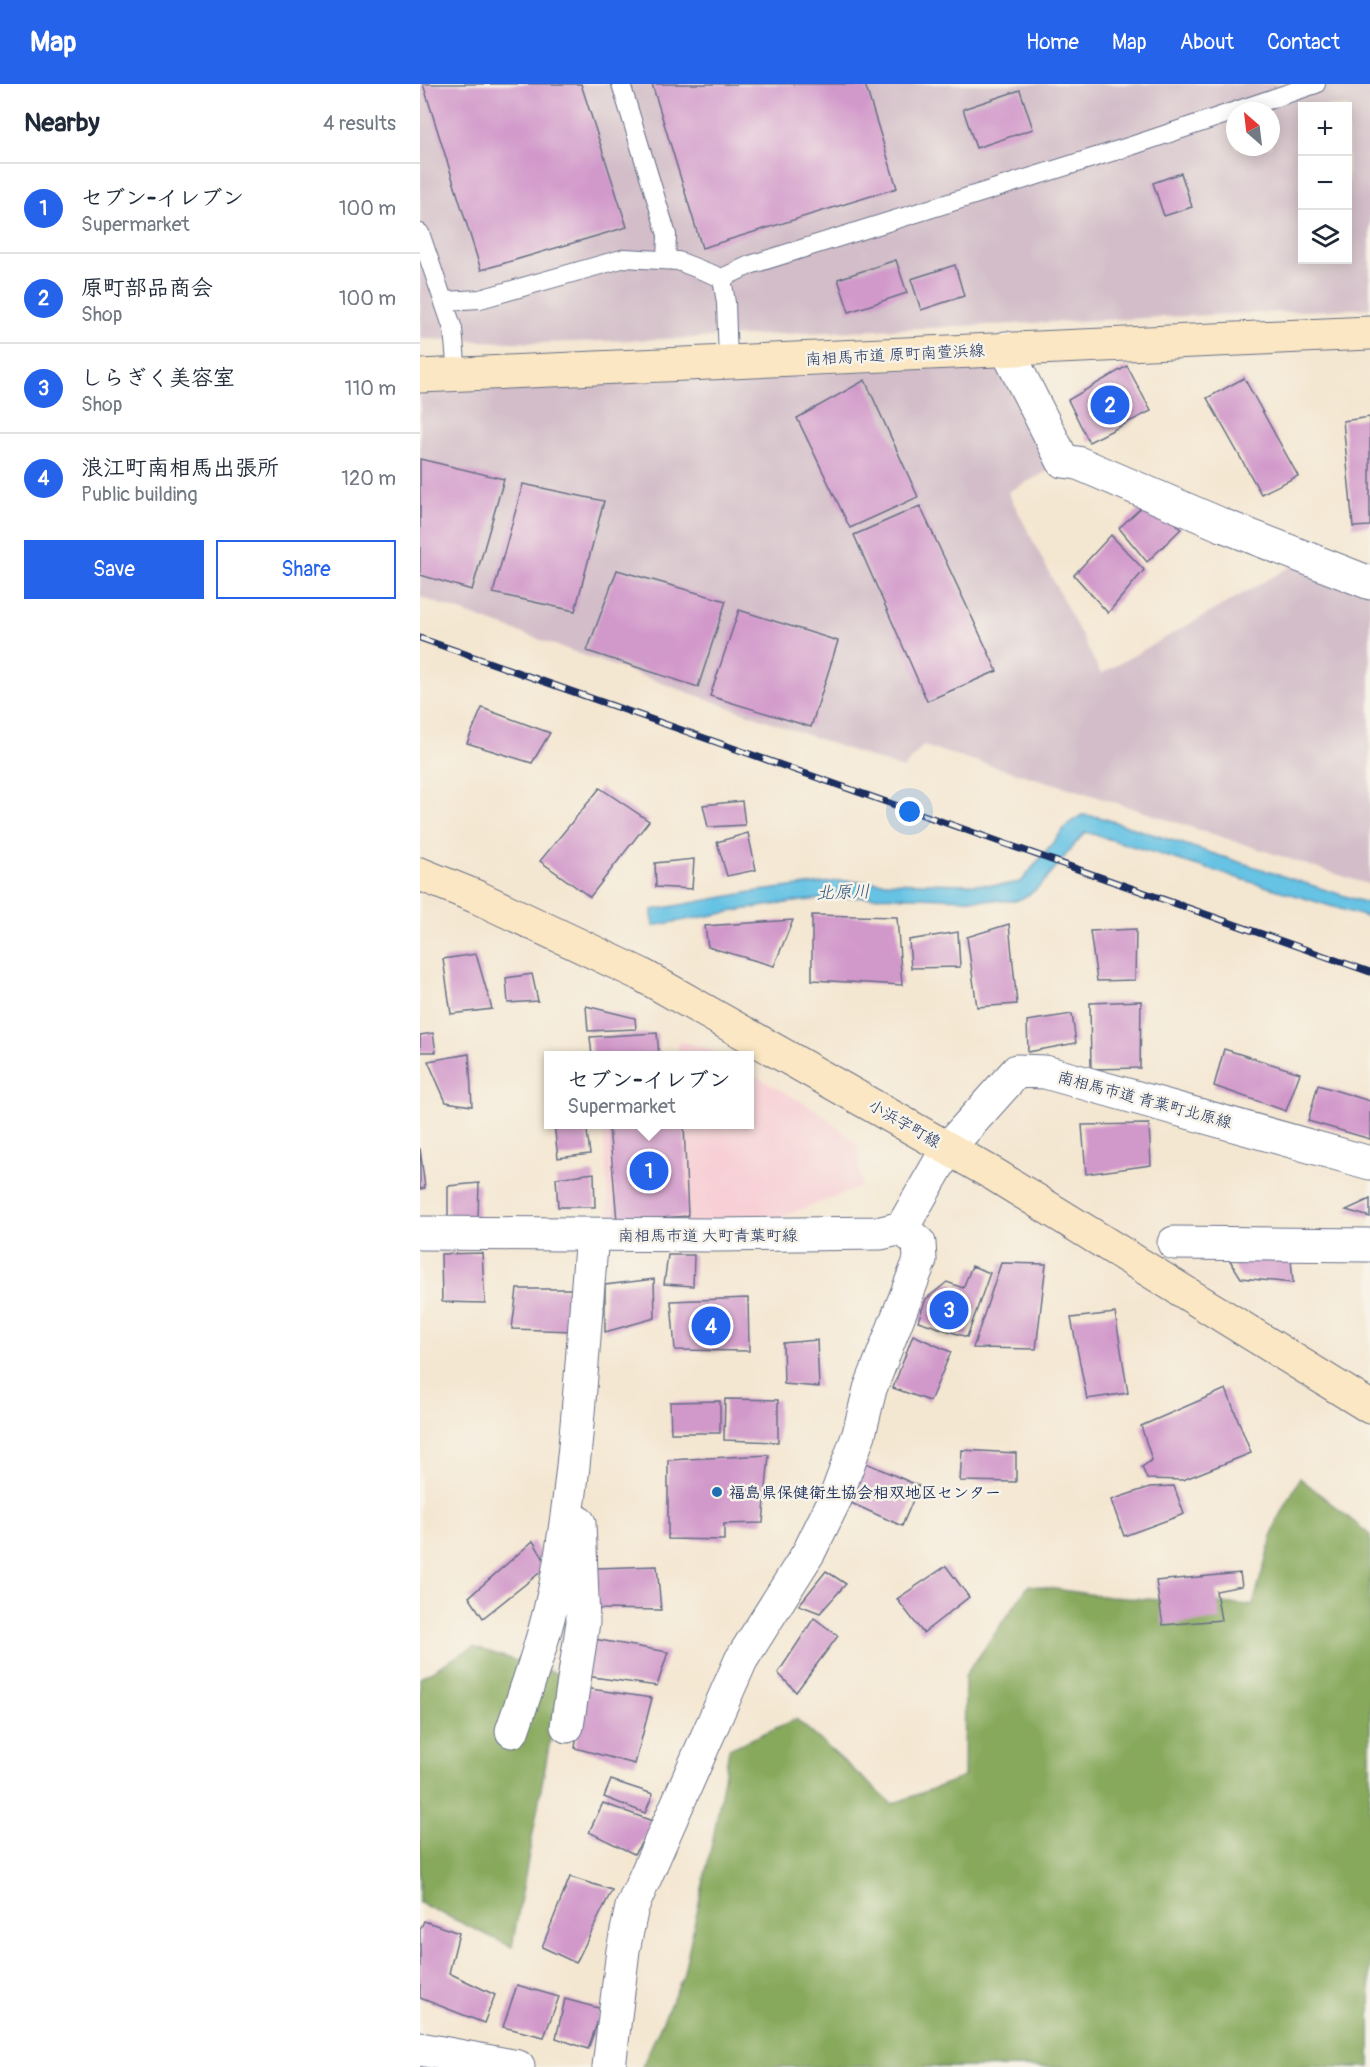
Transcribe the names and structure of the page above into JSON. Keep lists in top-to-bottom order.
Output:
{
  "streets": {
    "main road": ["南相馬市道 原町南萱浜線", "小浜字町線"],
    "street": ["南相馬市道 青葉町北原線", "南相馬市道 大町青葉町線"]
  },
  "crossings": [
    ["南相馬市道 青葉町北原線", "小浜字町線"]
  ],
  "water": ["北原川"],
  "places": ["福島県保健衛生協会相双地区センター"],
  "north": "top left",
  "page": {
    "header": "Map",
    "nav": [
      "Home",
      "Map",
      "About",
      "Contact"
    ],
    "heading": ["Nearby", "4 results"],
    "map_buttons": ["+", "−"],
    "list": [
      {
        "mark": "1",
        "name": "セブン-イレブン",
        "note": "Supermarket",
        "value": "100 m"
      },
      {
        "mark": "2",
        "name": "原町部品商会",
        "note": "Shop",
        "value": "100 m"
      },
      {
        "mark": "3",
        "name": "しらぎく美容室",
        "note": "Shop",
        "value": "110 m"
      },
      {
        "mark": "4",
        "name": "浪江町南相馬出張所",
        "note": "Public building",
        "value": "120 m"
      }
    ],
    "pins": [
      "2",
      "1",
      "3",
      "4"
    ],
    "buttons": ["Save", "Share"],
    "popup": ["セブン-イレブン", "Supermarket"]
  }
}
